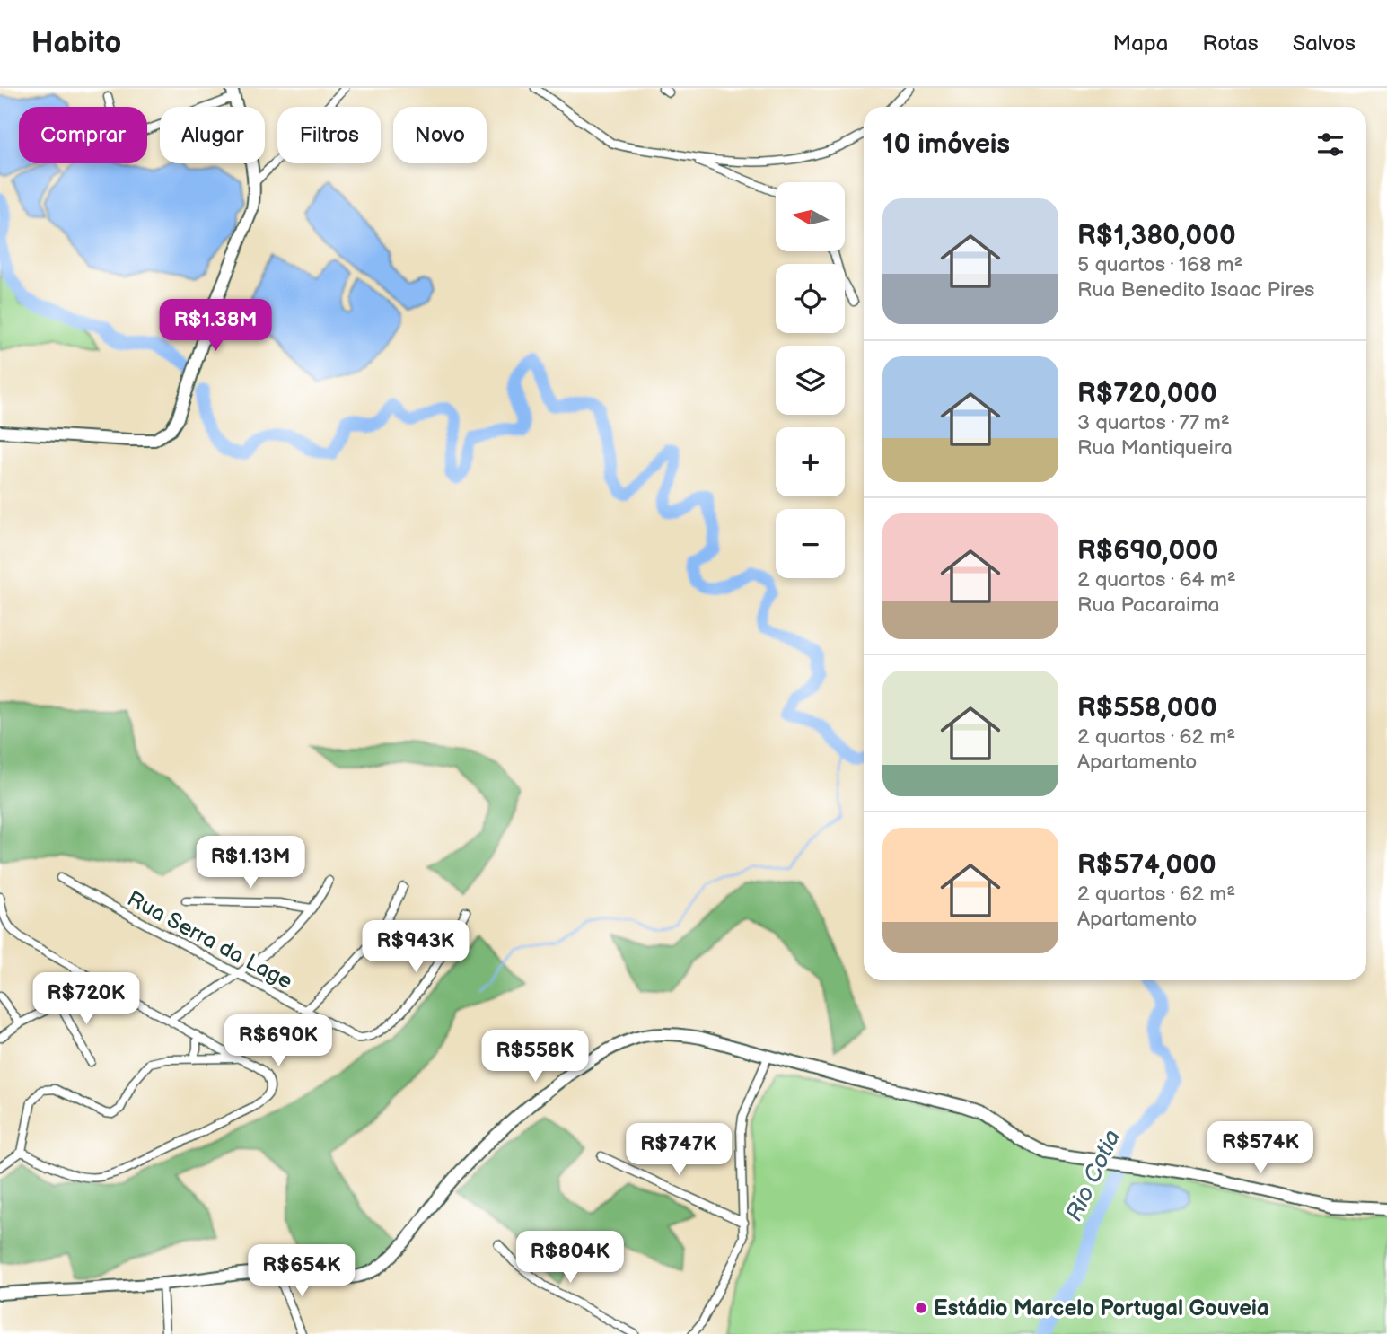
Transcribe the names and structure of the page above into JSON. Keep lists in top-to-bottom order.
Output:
{
  "streets": {
    "street": ["Rua Serra da Lage"]
  },
  "water": ["Rio Cotia"],
  "places": ["Estádio Marcelo Portugal Gouveia"],
  "north": "left",
  "page": {
    "header": "Habito",
    "nav": ["Mapa", "Rotas", "Salvos"],
    "chip": [
      "Comprar",
      "Alugar",
      "Filtros",
      "Novo"
    ],
    "heading": "10 imóveis",
    "map_buttons": ["+", "−"],
    "list": [
      {
        "name": "R$1,380,000",
        "note": "5 quartos · 168 m² · Rua Benedito Isaac Pires"
      },
      {
        "name": "R$720,000",
        "note": "3 quartos · 77 m² · Rua Mantiqueira"
      },
      {
        "name": "R$690,000",
        "note": "2 quartos · 64 m² · Rua Pacaraima"
      },
      {
        "name": "R$558,000",
        "note": "2 quartos · 62 m² · Apartamento"
      },
      {
        "name": "R$574,000",
        "note": "2 quartos · 62 m² · Apartamento"
      }
    ],
    "price": [
      "R$1.38M",
      "R$1.13M",
      "R$943K",
      "R$720K",
      "R$690K",
      "R$558K",
      "R$574K",
      "R$747K",
      "R$804K",
      "R$654K"
    ]
  }
}
